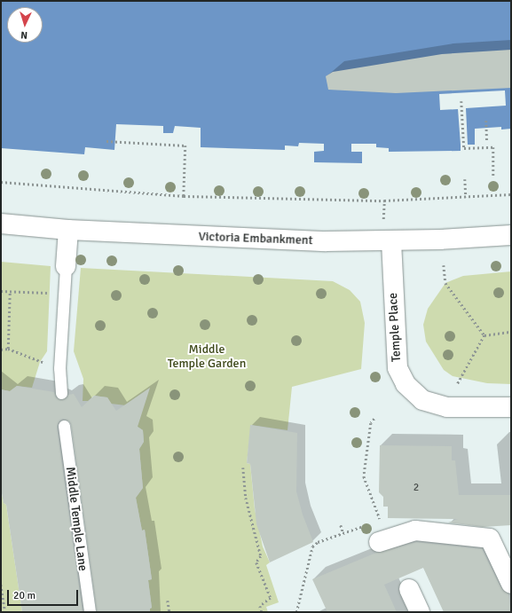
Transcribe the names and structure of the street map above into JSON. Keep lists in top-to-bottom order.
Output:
{
  "streets": {
    "main road": ["Victoria Embankment", "Temple Place"],
    "lane": ["Middle Temple Lane"]
  },
  "crossings": [
    ["Victoria Embankment", "Temple Place"]
  ],
  "parks": ["Middle Temple Garden"],
  "house_numbers": ["2"],
  "scale_bar": "20 m",
  "north": "bottom"
}
